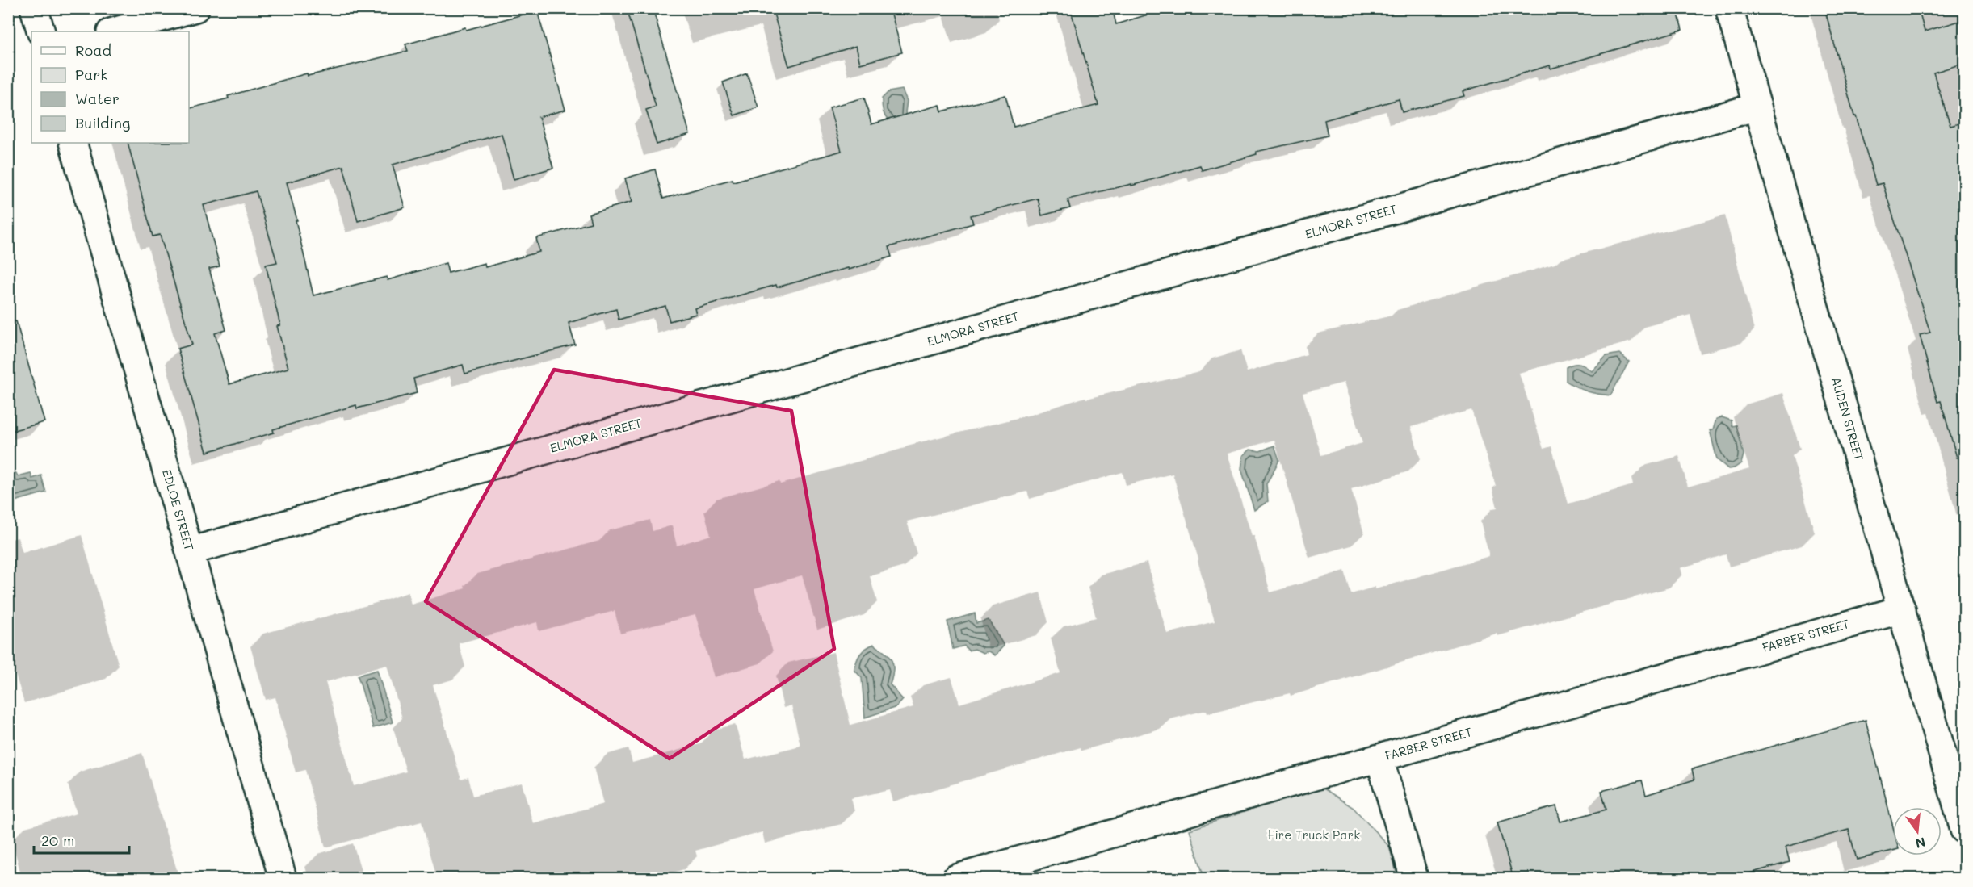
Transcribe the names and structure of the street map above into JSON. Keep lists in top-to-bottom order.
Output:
{
  "streets": {
    "street": [
      "ELMORA STREET",
      "AUDEN STREET",
      "EDLOE STREET",
      "FARBER STREET"
    ]
  },
  "crossings": [
    ["ELMORA STREET", "AUDEN STREET"],
    ["ELMORA STREET", "EDLOE STREET"],
    ["AUDEN STREET", "FARBER STREET"]
  ],
  "parks": ["Fire Truck Park"],
  "legend": [
    "Road",
    "Park",
    "Water",
    "Building"
  ],
  "scale_bar": "20 m",
  "north": "bottom"
}
